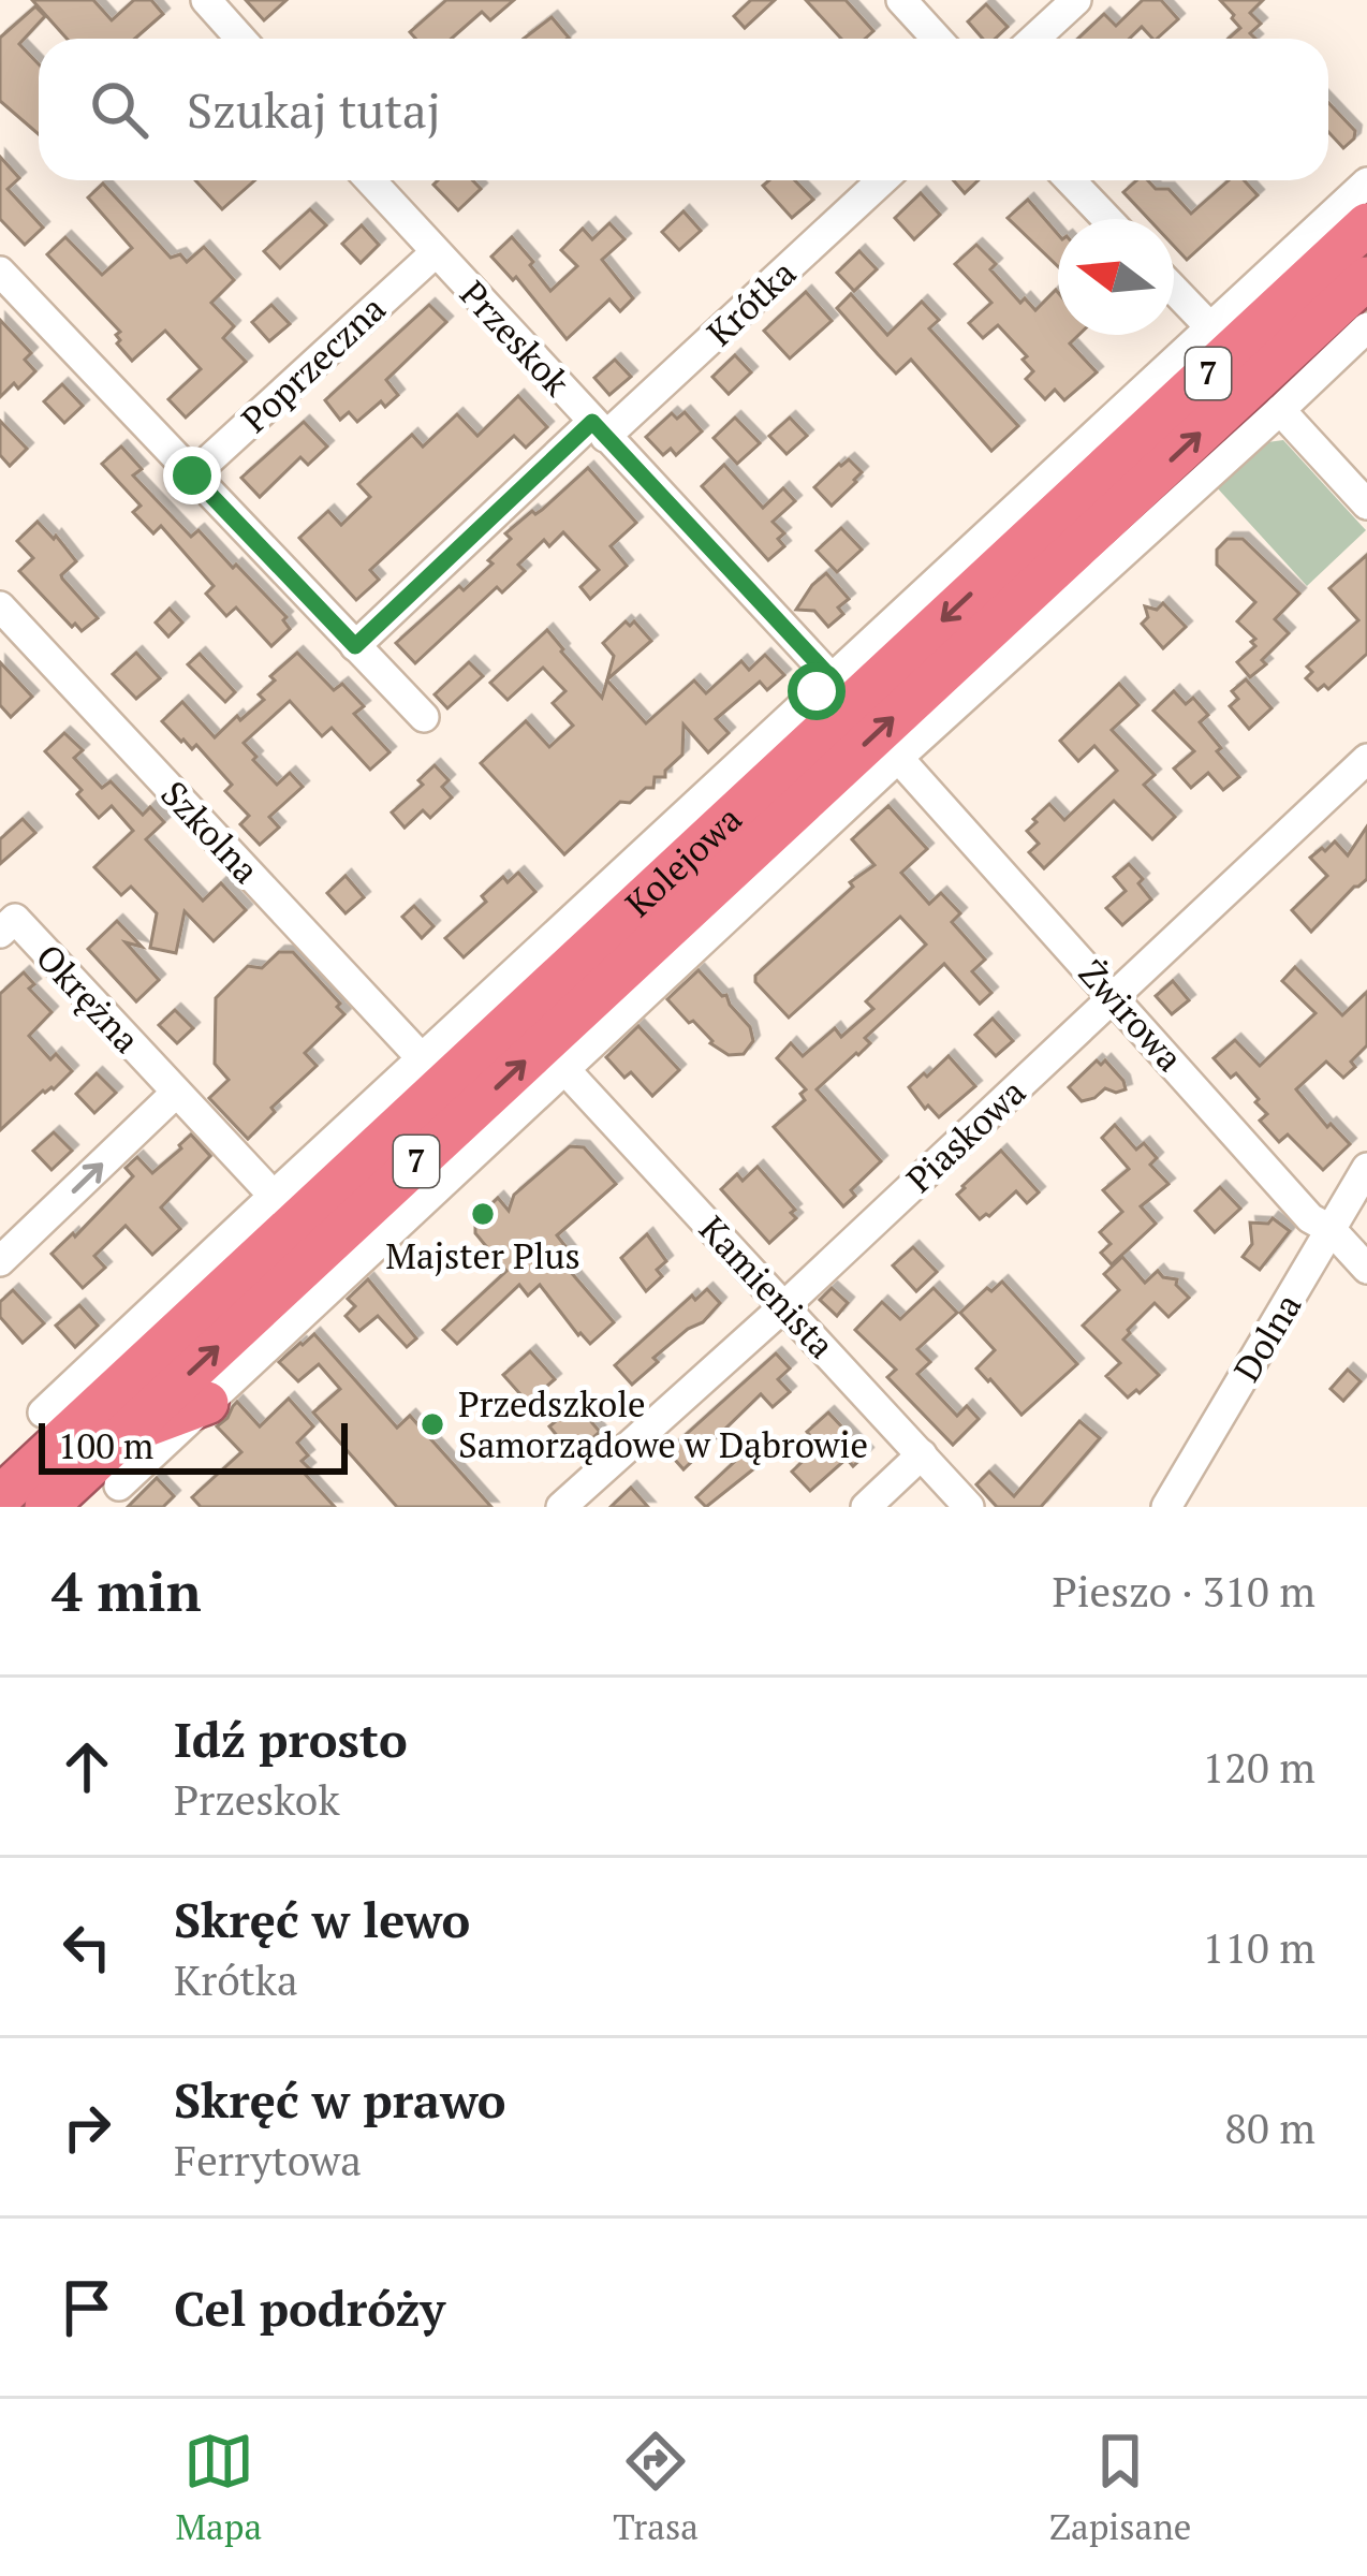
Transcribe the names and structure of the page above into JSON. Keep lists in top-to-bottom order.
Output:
{
  "streets": {
    "highway": ["7", "Kolejowa"],
    "street": [
      "Krótka",
      "Przeskok",
      "Poprzeczna",
      "Szkolna",
      "Okrężna",
      "Żwirowa",
      "Piaskowa",
      "Kamienista",
      "Dolna"
    ]
  },
  "crossings": [
    ["Krótka", "Przeskok"],
    ["Przeskok", "Poprzeczna"],
    ["Przeskok", "Kolejowa"],
    ["Szkolna", "Kolejowa"],
    ["Kolejowa", "Okrężna"],
    ["Kolejowa", "Żwirowa"],
    ["Kolejowa", "Kamienista"],
    ["Żwirowa", "Piaskowa"],
    ["Żwirowa", "Dolna"],
    ["Piaskowa", "Kamienista"]
  ],
  "places": ["Majster Plus", "Przedszkole Samorządowe w Dąbrowie"],
  "scale_bar": "100 m",
  "north": "left",
  "page": {
    "search": "Szukaj tutaj",
    "scale": "100 m",
    "heading": ["4 min", "Pieszo · 310 m"],
    "list": [
      ["Idź prosto", "Przeskok", "120 m"],
      ["Skręć w lewo", "Krótka", "110 m"],
      ["Skręć w prawo", "Ferrytowa", "80 m"],
      "Cel podróży"
    ],
    "nav": ["Mapa", "Trasa", "Zapisane"]
  }
}
